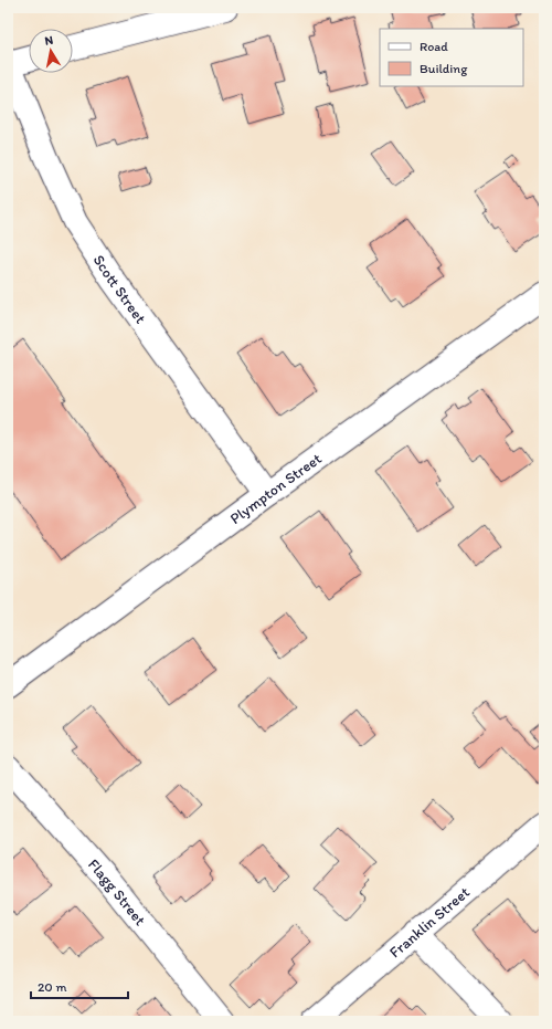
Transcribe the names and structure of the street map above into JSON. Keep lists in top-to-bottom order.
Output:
{
  "streets": {
    "street": [
      "Scott Street",
      "Plympton Street",
      "Flagg Street",
      "Franklin Street"
    ]
  },
  "crossings": [
    ["Scott Street", "Plympton Street"]
  ],
  "legend": ["Road", "Building"],
  "scale_bar": "20 m",
  "north": "top"
}
